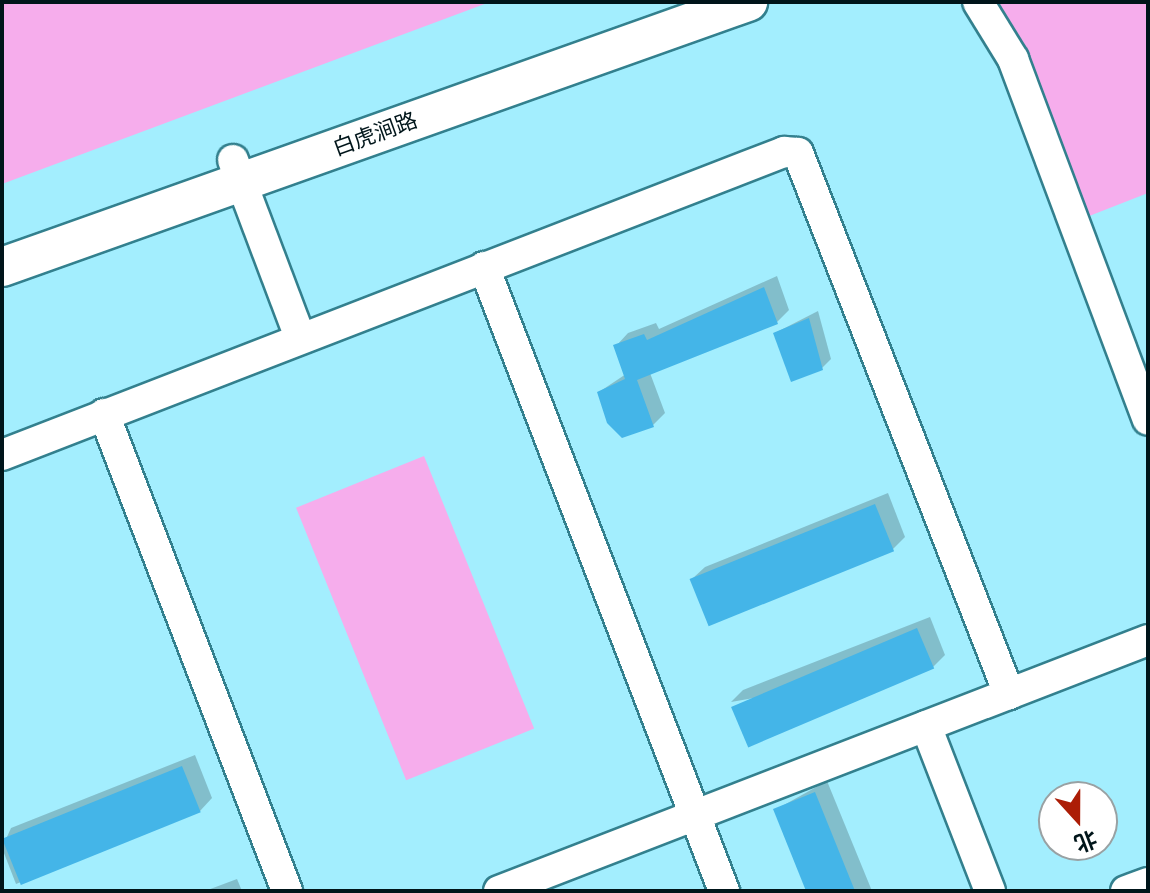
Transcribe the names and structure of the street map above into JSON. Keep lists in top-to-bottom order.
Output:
{
  "streets": {
    "main road": ["白虎涧路"]
  },
  "north": "bottom"
}
